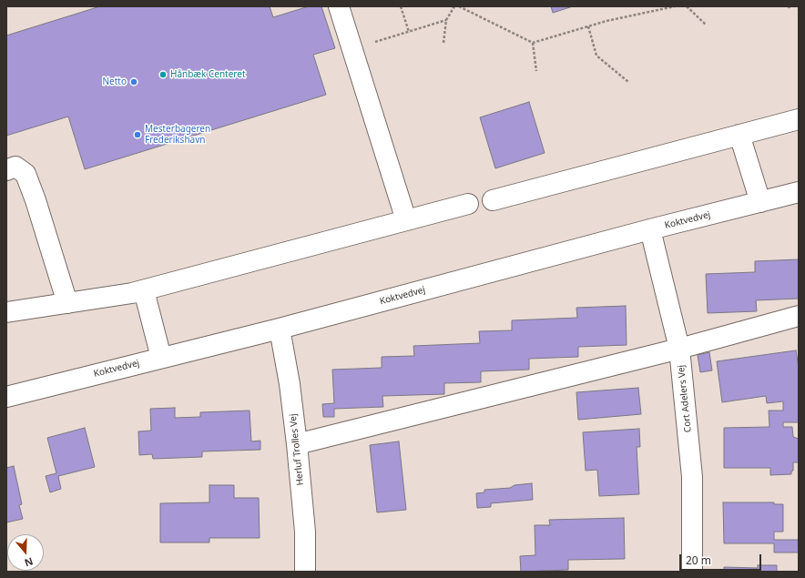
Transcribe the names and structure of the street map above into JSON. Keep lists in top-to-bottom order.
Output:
{
  "streets": {
    "street": ["Koktvedvej", "Cort Adelers Vej", "Herluf Trolles Vej"]
  },
  "crossings": [
    ["Koktvedvej", "Cort Adelers Vej"],
    ["Koktvedvej", "Herluf Trolles Vej"]
  ],
  "places": ["Hånbæk Centeret", "Netto", "Mesterbageren Frederikshavn"],
  "scale_bar": "20 m",
  "north": "bottom"
}
